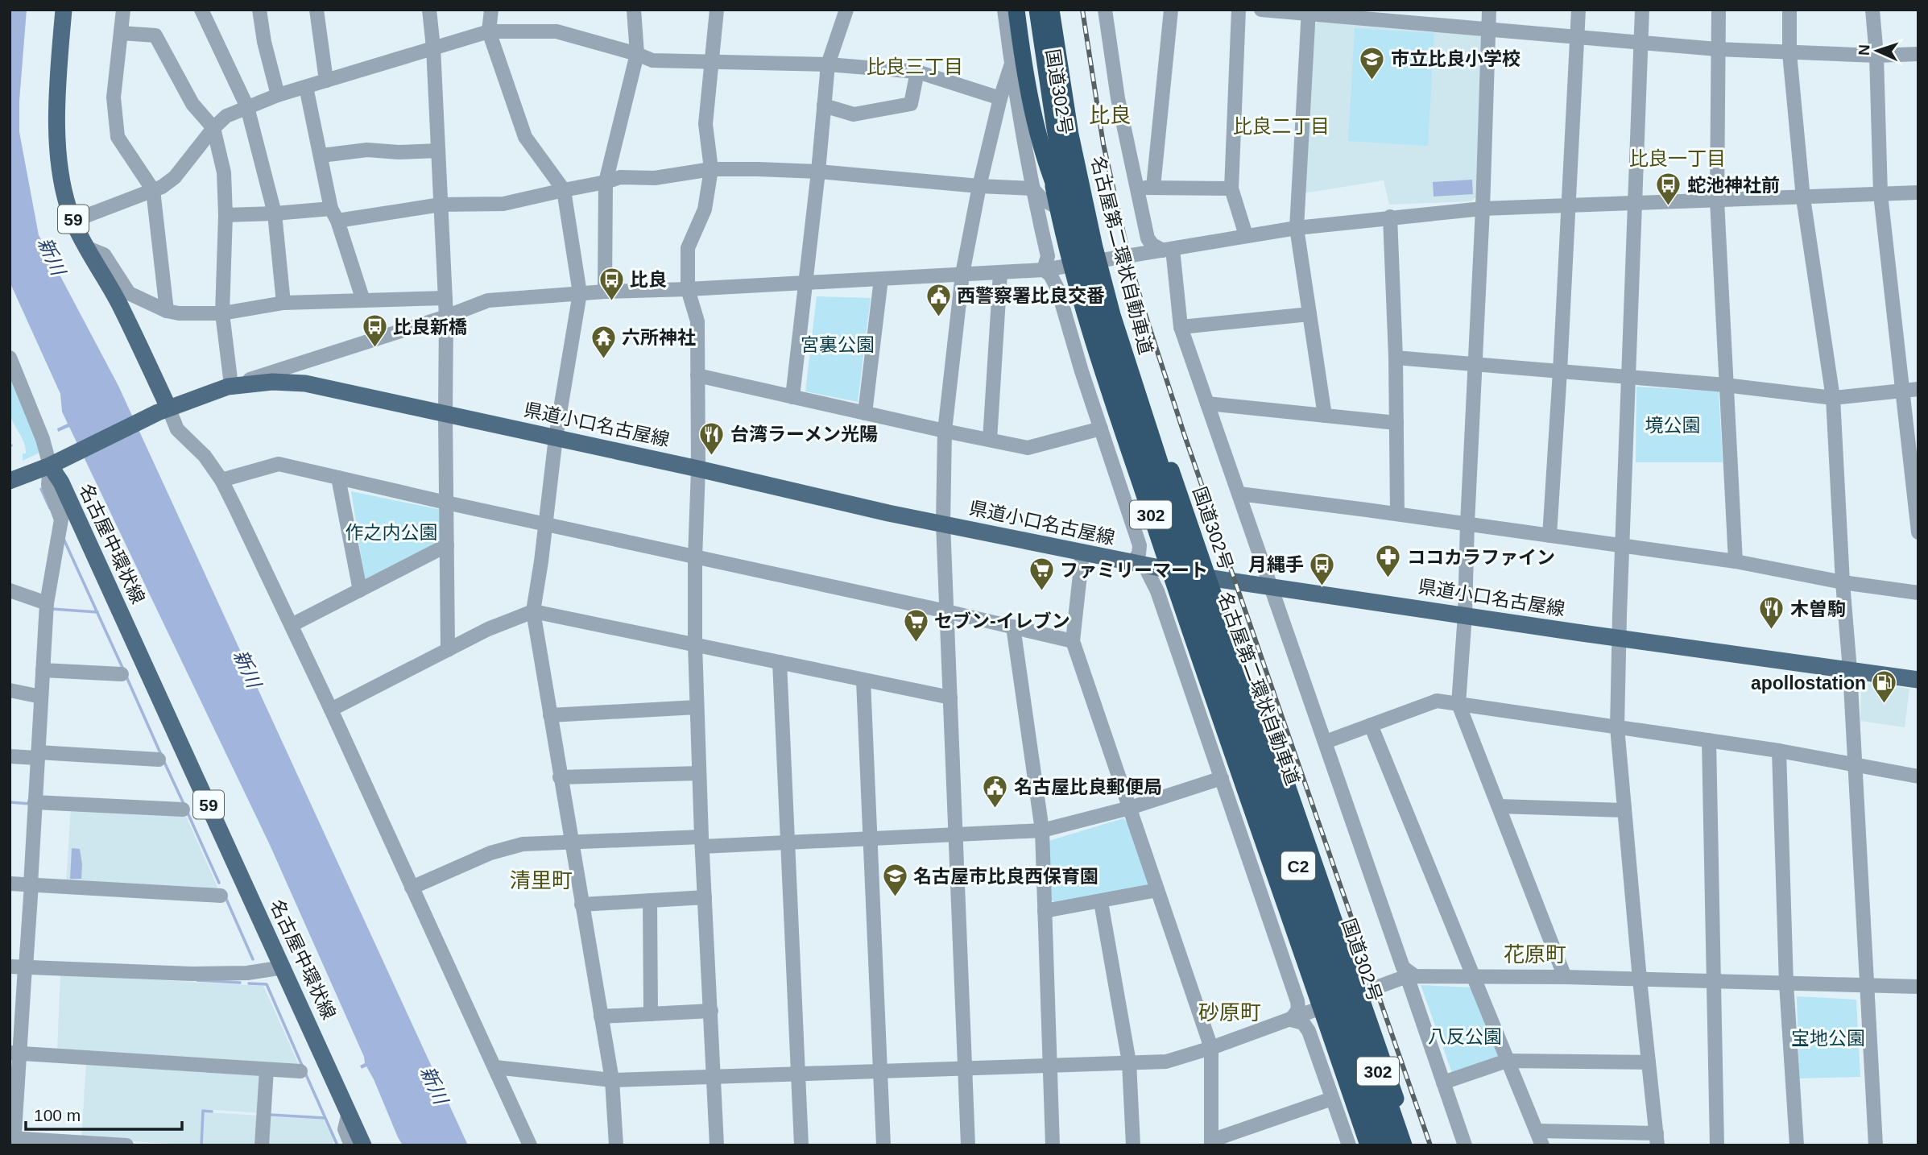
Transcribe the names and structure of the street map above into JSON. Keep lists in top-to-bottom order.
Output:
{
  "streets": {
    "highway": [
      "国道302号",
      "名古屋第二環状自動車道",
      "302",
      "C2"
    ],
    "main road": ["59", "県道小口名古屋線", "名古屋中環状線"]
  },
  "crossings": [
    ["国道302号", "県道小口名古屋線"],
    ["59", "県道小口名古屋線"]
  ],
  "districts": [
    "比良三丁目",
    "比良",
    "比良二丁目",
    "比良一丁目",
    "清里町",
    "花原町",
    "砂原町"
  ],
  "water": ["新川"],
  "parks": [
    "宮裏公園",
    "境公園",
    "作之内公園",
    "八反公園",
    "宝地公園"
  ],
  "places": {
    "school or university": ["市立比良小学校", "名古屋市比良西保育園"],
    "bus stop": [
      "蛇池神社前",
      "比良",
      "比良新橋",
      "月縄手"
    ],
    "public building": ["西警察署比良交番", "名古屋比良郵便局"],
    "temple": ["六所神社"],
    "restaurant": ["台湾ラーメン光陽", "木曽駒"],
    "pharmacy": ["ココカラファイン"],
    "supermarket": ["ファミリーマート", "セブン-イレブン"],
    "fuel station": ["apollostation"]
  },
  "scale_bar": "100 m",
  "north": "left"
}
